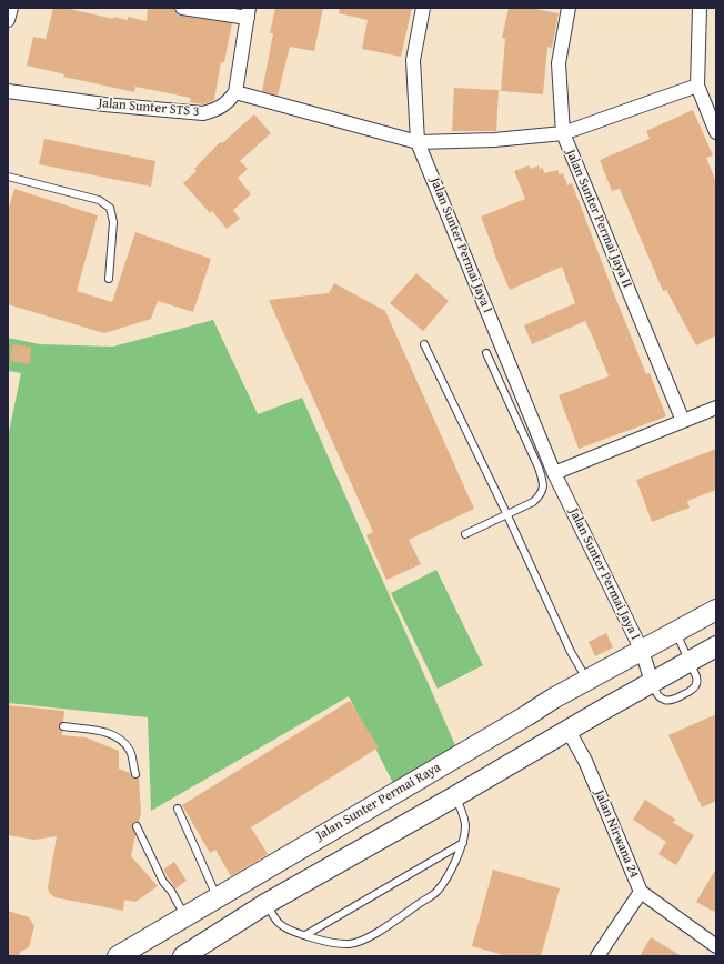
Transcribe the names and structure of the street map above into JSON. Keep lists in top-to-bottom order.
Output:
{
  "streets": {
    "street": [
      "Jalan Sunter STS 3",
      "Jalan Sunter Permai Jaya II",
      "Jalan Sunter Permai Jaya I",
      "Jalan Sunter Permai Raya",
      "Jalan Nirwana 24"
    ]
  },
  "crossings": [
    ["Jalan Sunter Permai Jaya I", "Jalan Sunter Permai Raya"]
  ]
}
